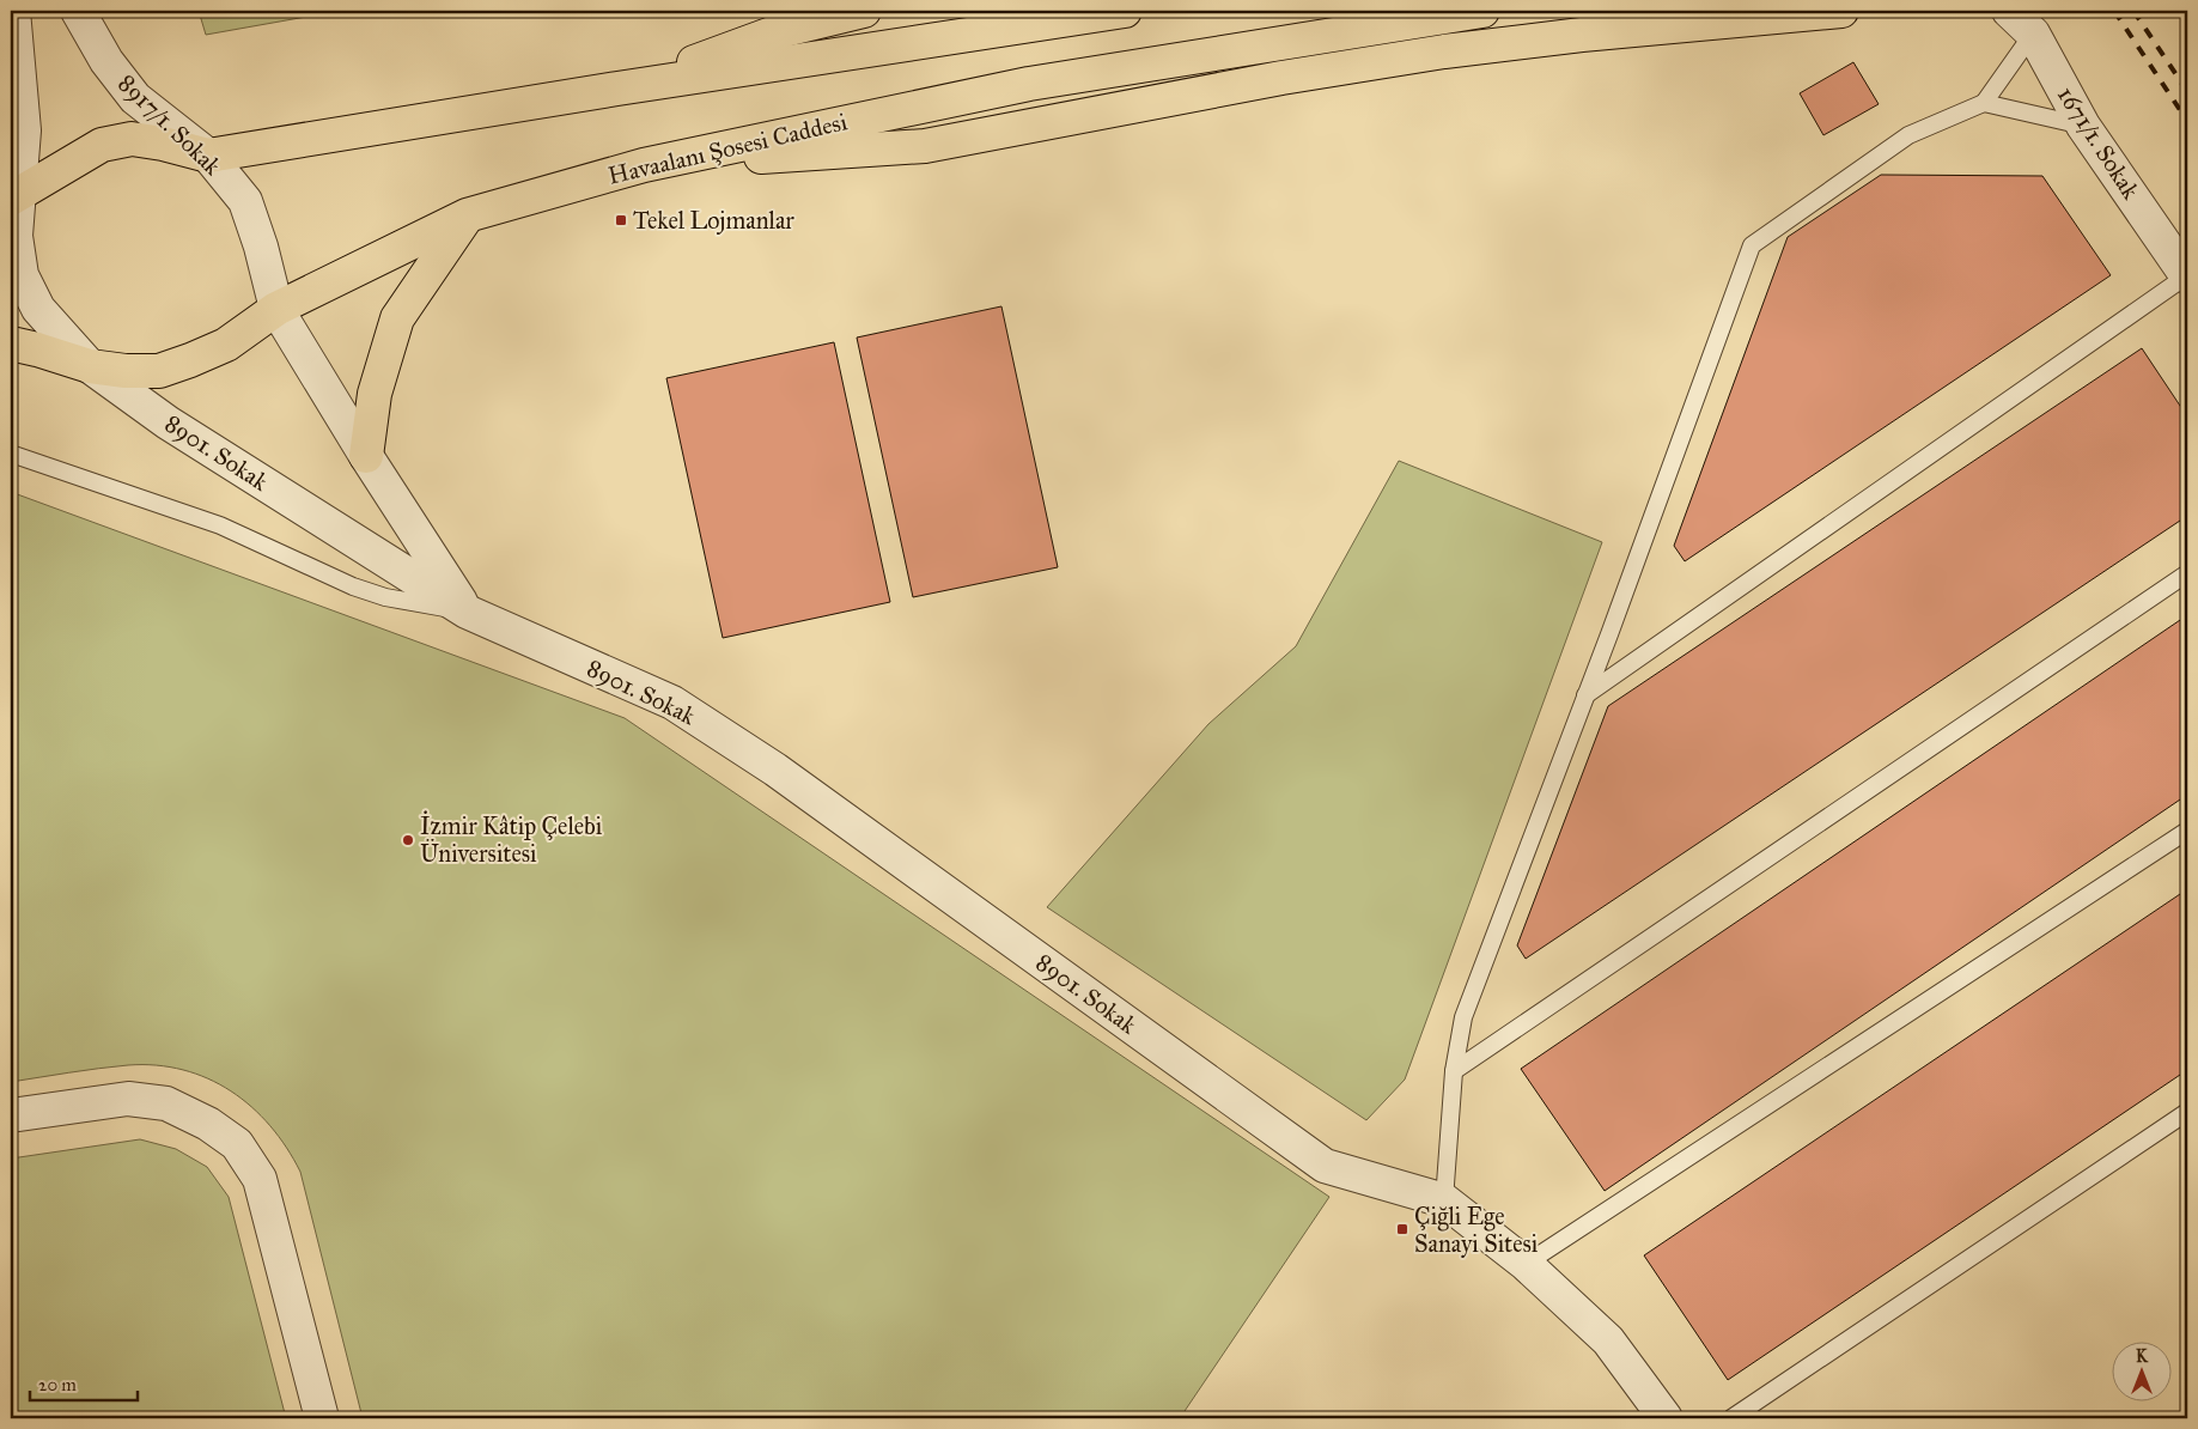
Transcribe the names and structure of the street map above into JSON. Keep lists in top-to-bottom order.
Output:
{
  "streets": {
    "main road": ["Havaalanı Şosesi Caddesi"],
    "street": ["8917/1. Sokak", "1671/1. Sokak", "8901. Sokak"]
  },
  "crossings": [
    ["8917/1. Sokak", "Havaalanı Şosesi Caddesi"],
    ["Havaalanı Şosesi Caddesi", "8901. Sokak"]
  ],
  "places": {
    "transit": ["Tekel Lojmanlar", "Çiğli Ege Sanayi Sitesi"],
    "other": ["İzmir Kâtip Çelebi Üniversitesi"]
  },
  "scale_bar": "20 m",
  "north": "top"
}
